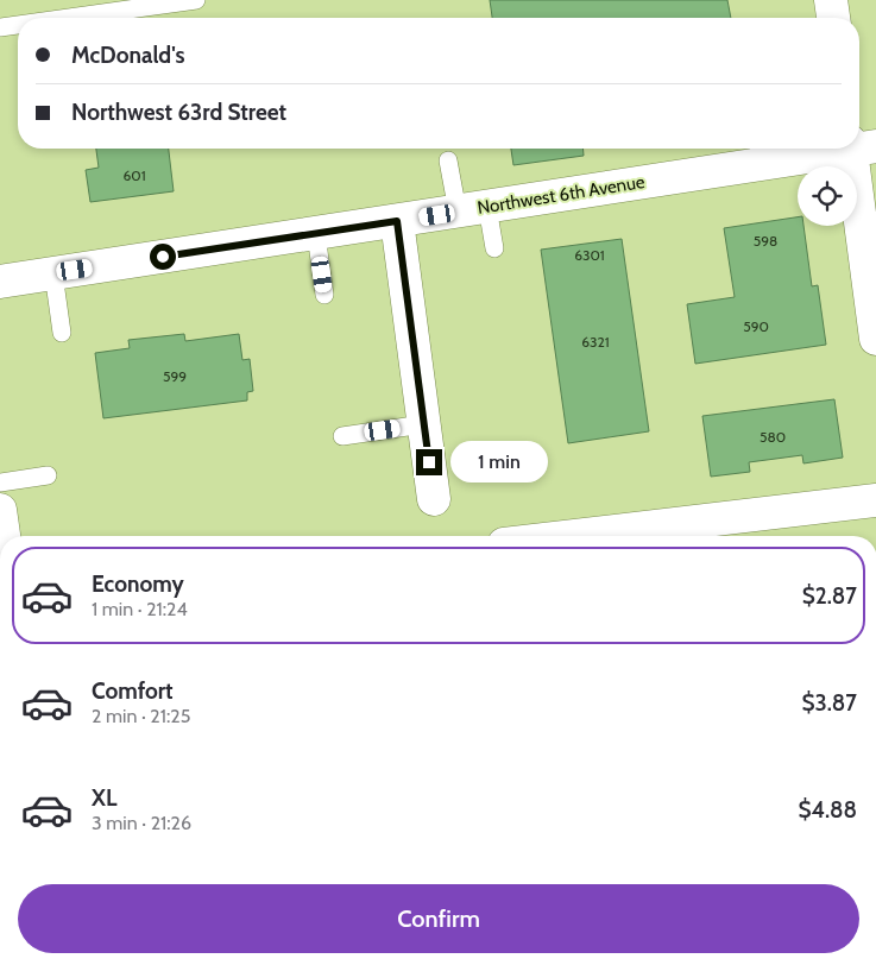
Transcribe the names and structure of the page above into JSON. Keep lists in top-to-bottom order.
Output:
{
  "streets": {
    "main road": ["Northwest 6th Avenue"]
  },
  "house_numbers": [
    "601",
    "598",
    "6301",
    "590",
    "6321",
    "599",
    "580"
  ],
  "page": {
    "banner": ["McDonald's", "Northwest 63rd Street"],
    "bubble": "1 min",
    "list": [
      {
        "name": "Economy",
        "note": "1 min · 21:24",
        "value": "$2.87"
      },
      {
        "name": "Comfort",
        "note": "2 min · 21:25",
        "value": "$3.87"
      },
      {
        "name": "XL",
        "note": "3 min · 21:26",
        "value": "$4.88"
      }
    ],
    "buttons": "Confirm"
  }
}
